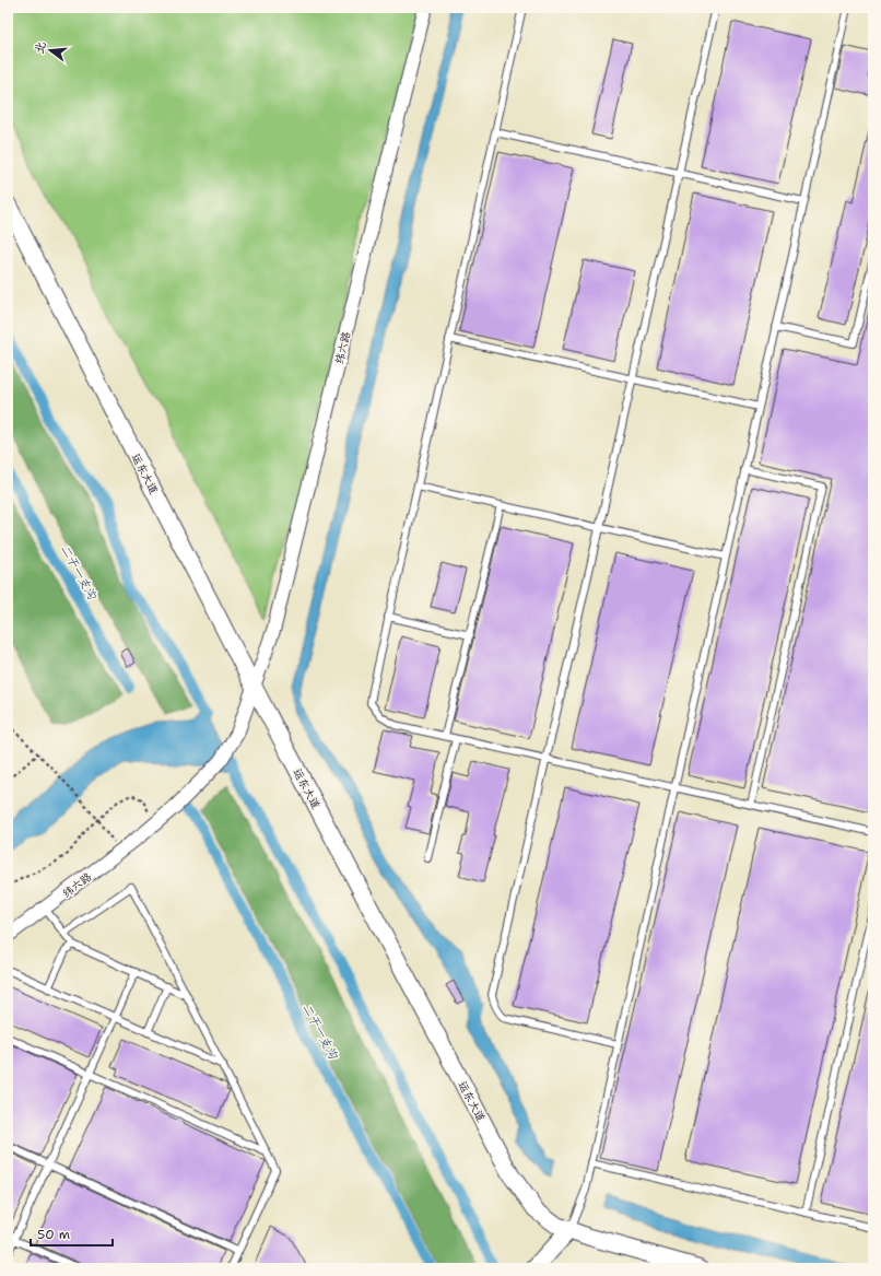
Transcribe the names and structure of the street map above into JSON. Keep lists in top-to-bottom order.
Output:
{
  "streets": {
    "street": ["纬六路", "运东大道"]
  },
  "crossings": [
    ["纬六路", "运东大道"]
  ],
  "water": ["二干一支沟"],
  "scale_bar": "50 m",
  "north": "left"
}
